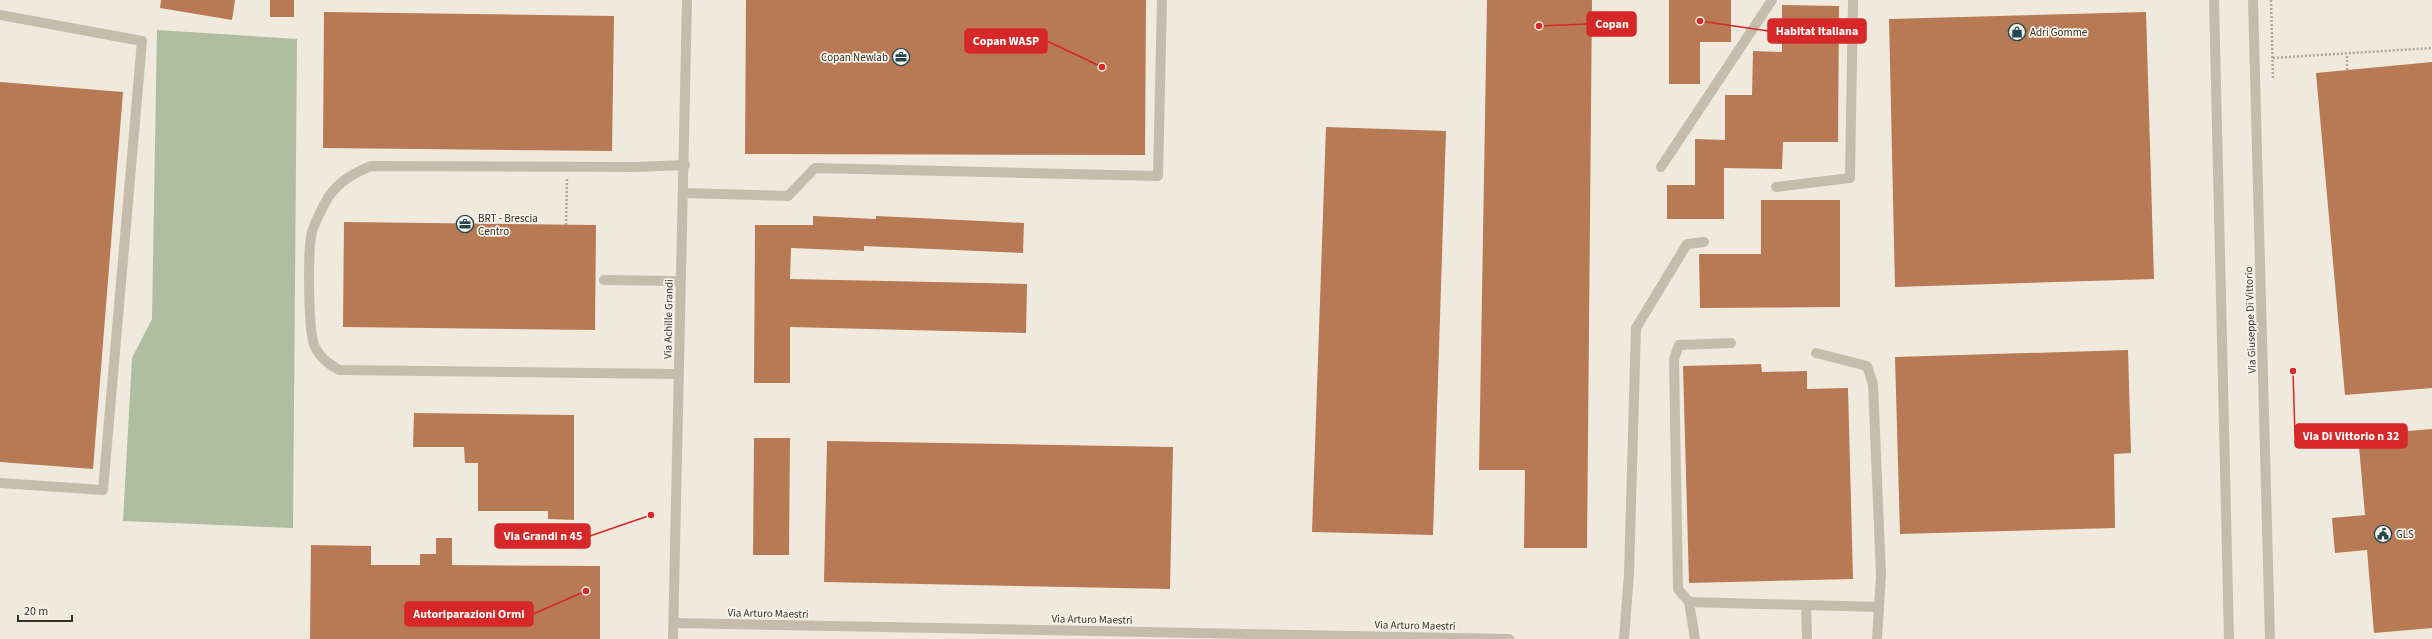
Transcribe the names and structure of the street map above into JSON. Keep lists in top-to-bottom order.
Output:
{
  "streets": {
    "street": ["Via Achille Grandi", "Via Giuseppe Di Vittorio", "Via Arturo Maestri"]
  },
  "crossings": [
    ["Via Achille Grandi", "Via Arturo Maestri"]
  ],
  "places": {
    "other": [
      "Habitat Italiana",
      "Copan",
      "Copan WASP",
      "Via Di Vittorio n 32",
      "Via Grandi n 45",
      "Autoriparazioni Ormi"
    ],
    "shop": ["Adri Gomme"],
    "office": ["Copan Newlab", "BRT - Brescia Centro"],
    "public building": ["GLS"]
  },
  "scale_bar": "20 m"
}
